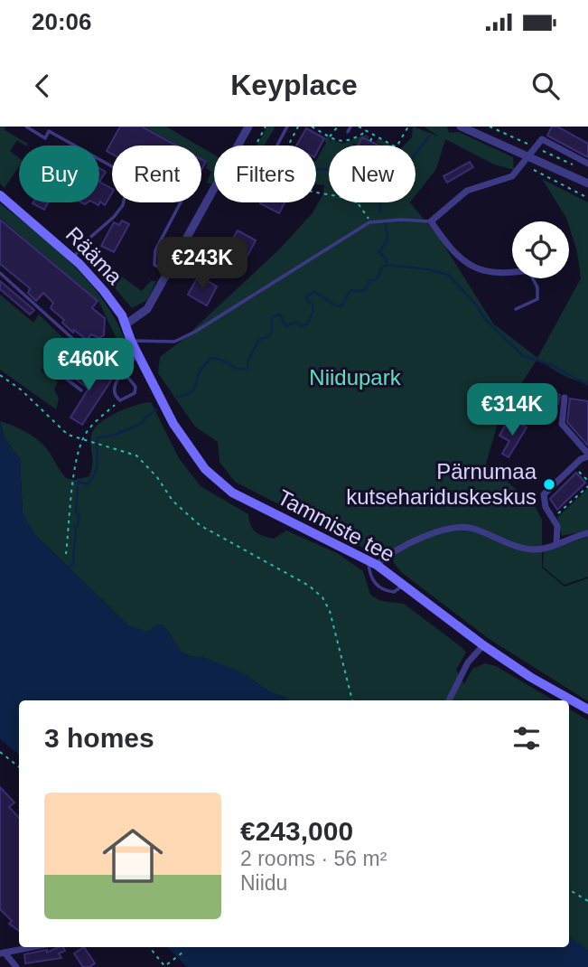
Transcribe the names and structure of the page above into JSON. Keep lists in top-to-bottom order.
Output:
{
  "streets": {
    "main road": ["Rääma", "Tammiste tee"]
  },
  "crossings": [
    ["Rääma", "Tammiste tee"]
  ],
  "parks": ["Niidupark"],
  "places": ["Pärnumaa kutsehariduskeskus"],
  "page": {
    "status": "20:06",
    "header": "Keyplace",
    "chip": [
      "Buy",
      "Rent",
      "Filters",
      "New"
    ],
    "price": ["€243K", "€460K", "€314K"],
    "heading": "3 homes",
    "list": [
      {
        "name": "€243,000",
        "note": "2 rooms · 56 m² · Niidu"
      }
    ]
  }
}
